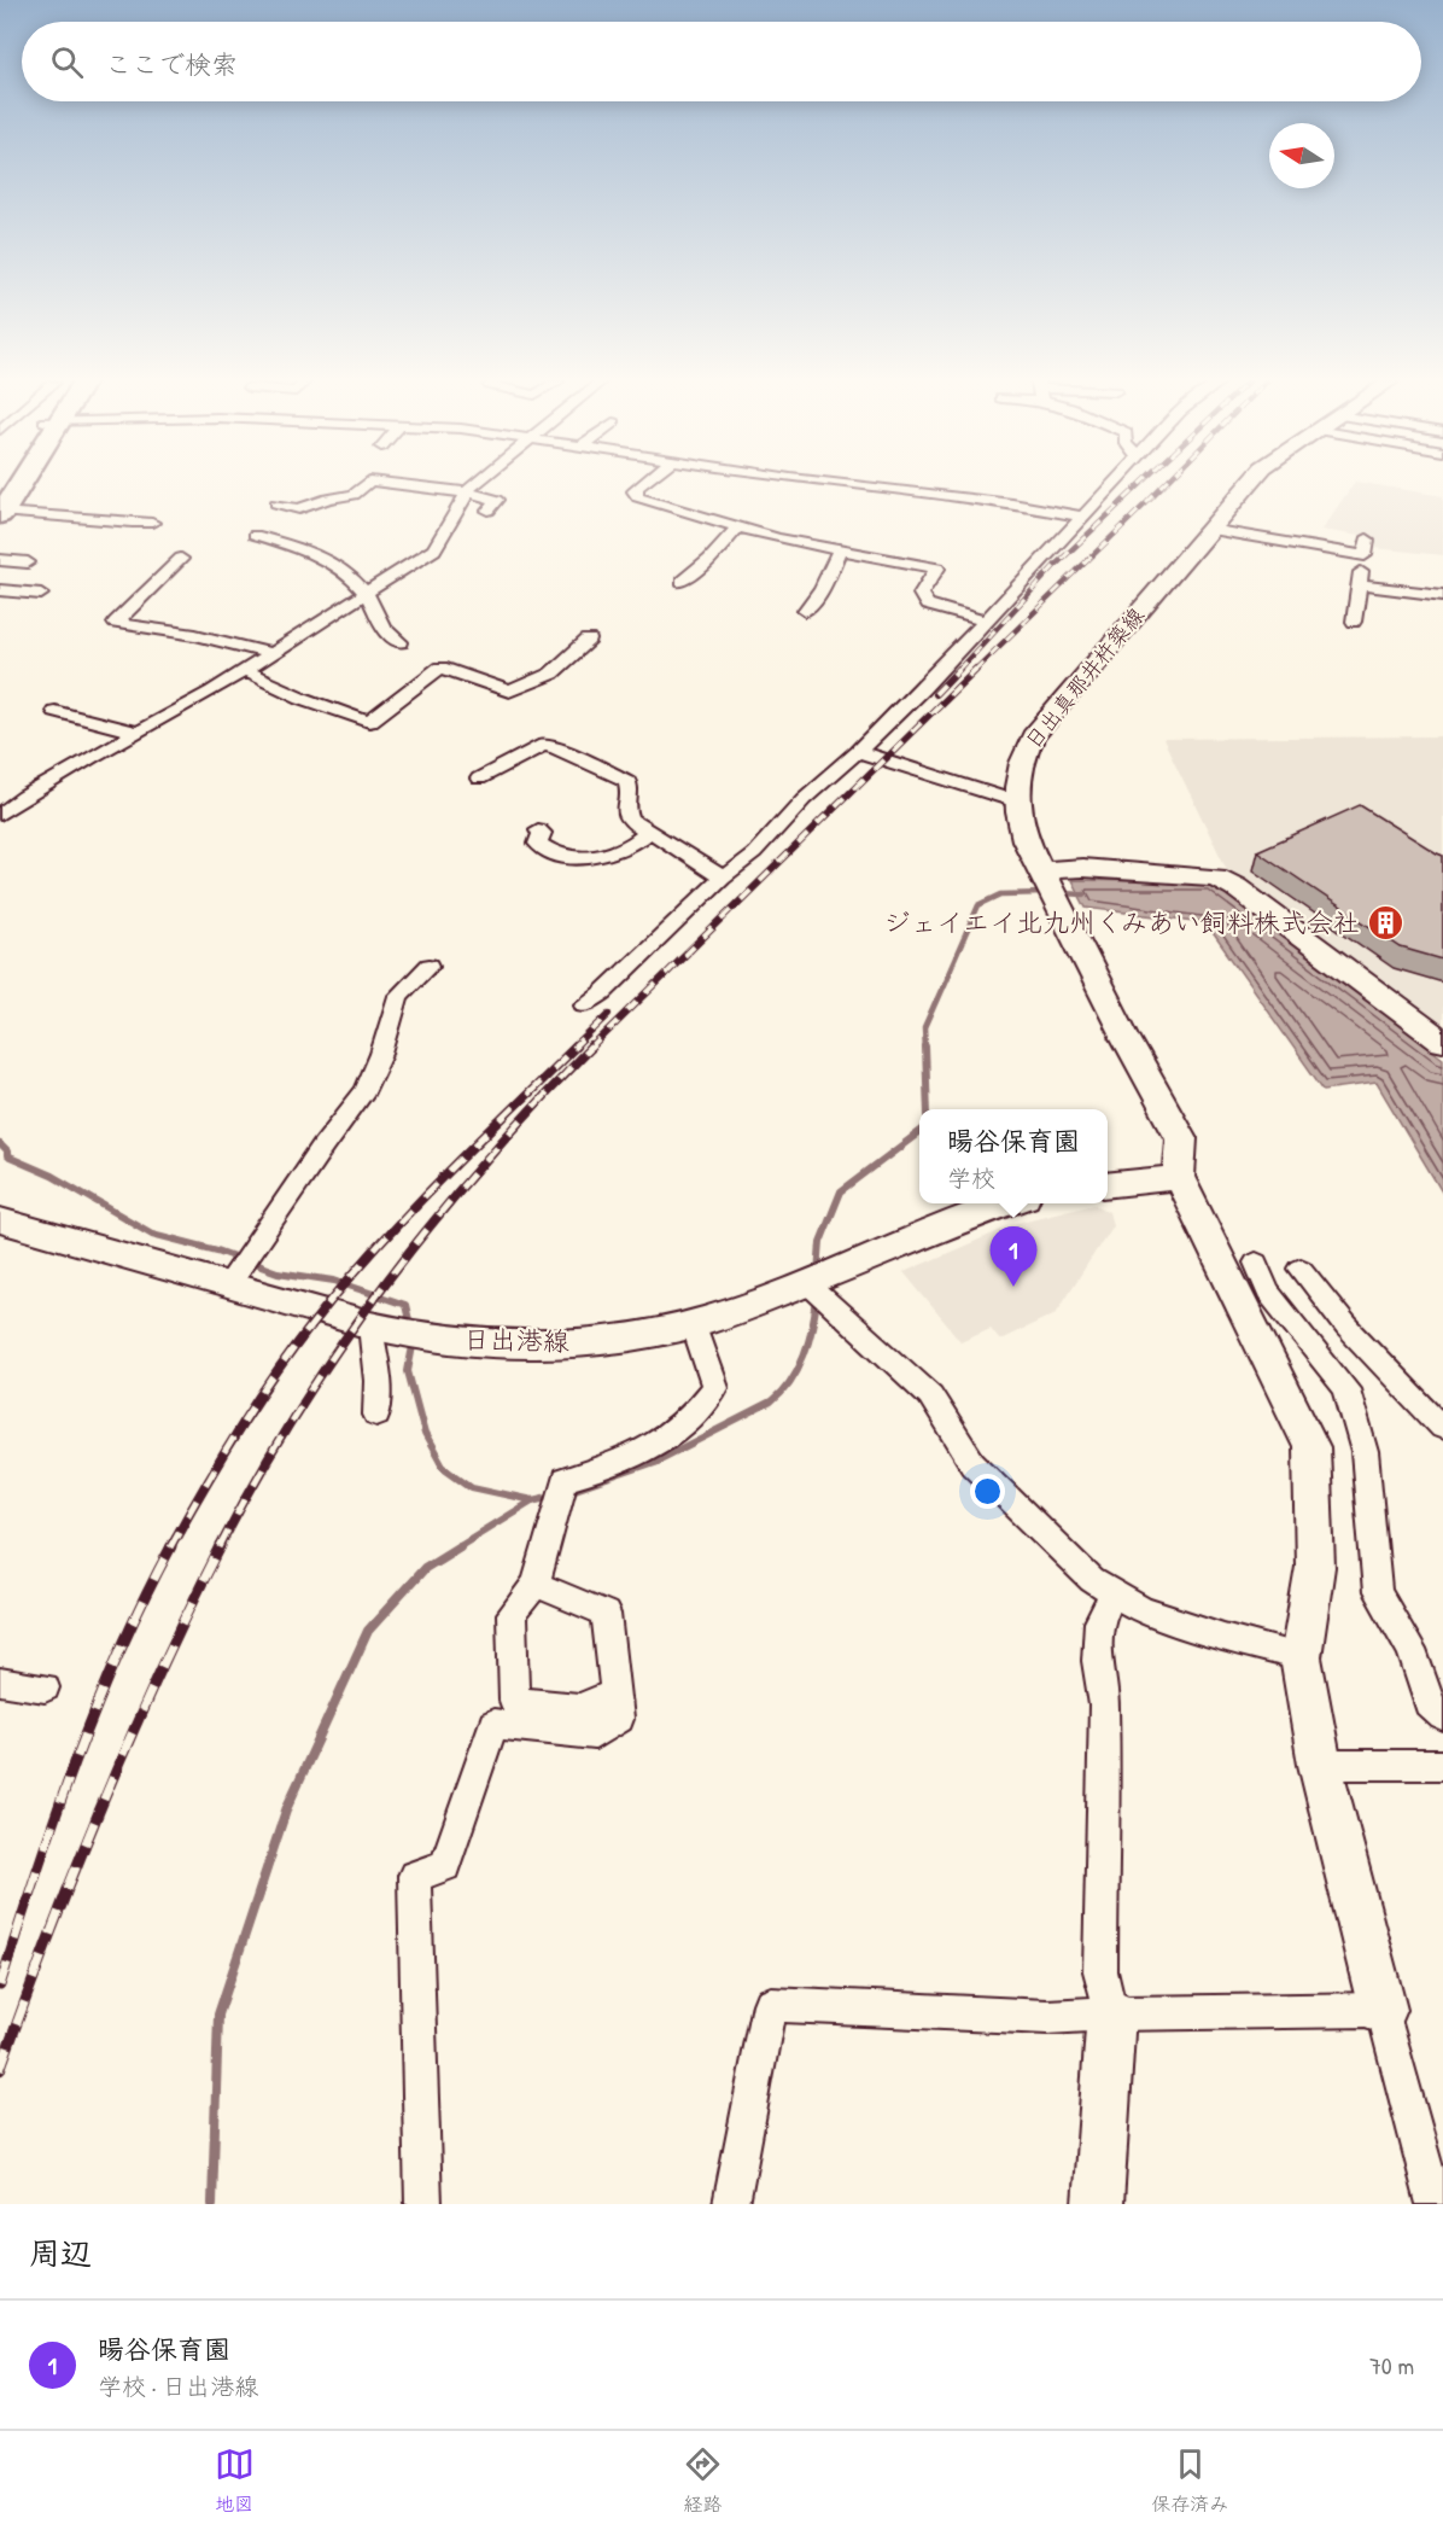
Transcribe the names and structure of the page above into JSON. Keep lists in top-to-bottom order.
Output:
{
  "streets": {
    "main road": ["日出真那井杵築線", "日出港線"]
  },
  "places": {
    "building": ["ジェイエイ北九州くみあい飼料株式会社"]
  },
  "north": "left",
  "page": {
    "search": "ここで検索",
    "popup": ["暘谷保育園", "学校"],
    "pins": "1",
    "heading": "周辺",
    "list": [
      {
        "mark": "1",
        "name": "暘谷保育園",
        "note": "学校 · 日出港線",
        "value": "70 m"
      }
    ],
    "nav": ["地図", "経路", "保存済み"]
  }
}
